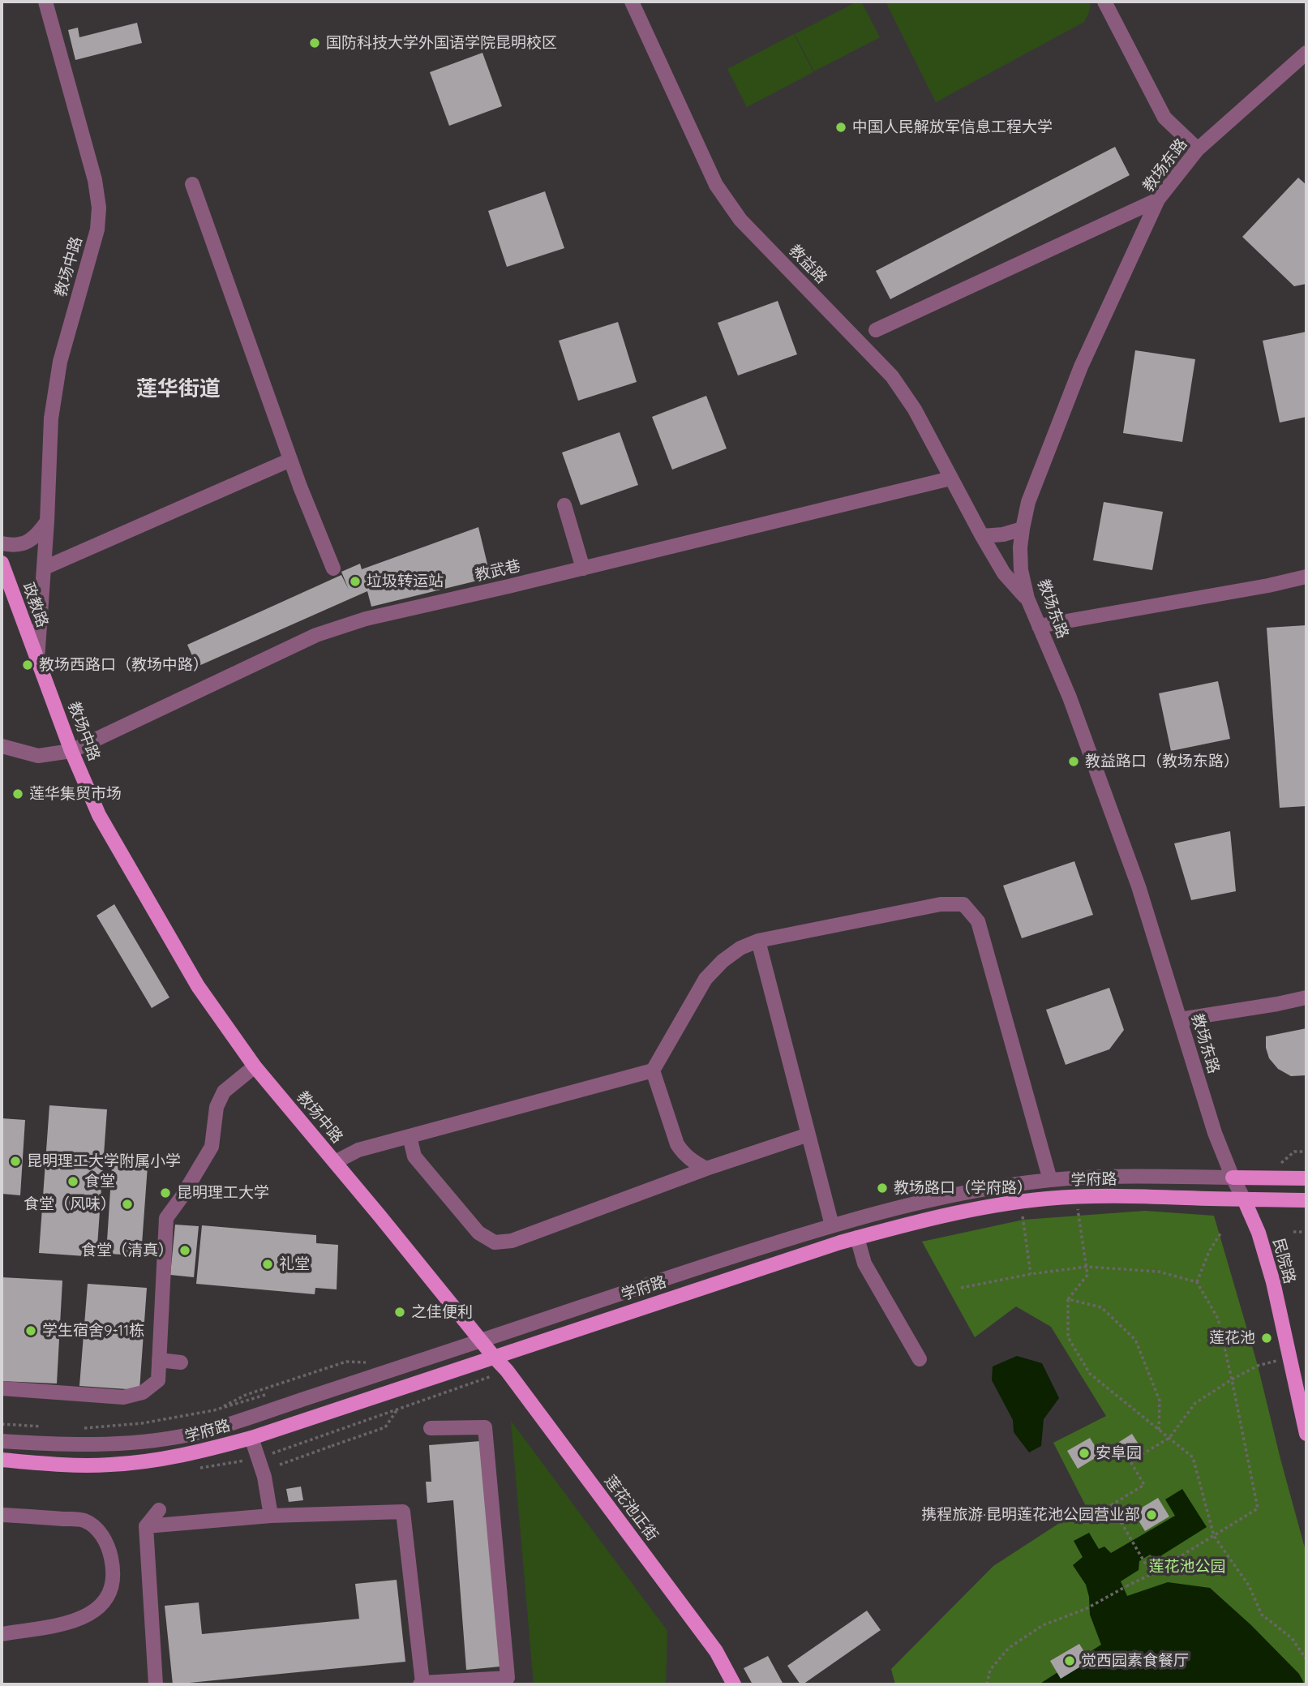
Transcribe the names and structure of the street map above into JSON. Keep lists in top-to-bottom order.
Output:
{
  "streets": {
    "main road": [
      "教场中路",
      "政教路",
      "学府路",
      "民院路",
      "莲花池正街"
    ],
    "street": ["教场东路", "教益路", "教武巷"]
  },
  "crossings": [
    ["教场东路", "教益路"],
    ["教场东路", "学府路"],
    ["教场东路", "民院路"],
    ["教益路", "教武巷"],
    ["教场中路", "教武巷"],
    ["教场中路", "政教路"],
    ["教场中路", "学府路"],
    ["教场中路", "莲花池正街"],
    ["学府路", "民院路"],
    ["学府路", "莲花池正街"]
  ],
  "districts": ["莲华街道"],
  "parks": ["莲花池公园"],
  "places": [
    "国防科技大学外国语学院昆明校区",
    "中国人民解放军信息工程大学",
    "垃圾转运站",
    "教场西路口（教场中路）",
    "教益路口（教场东路）",
    "莲华集贸市场",
    "昆明理工大学附属小学",
    "食堂",
    "教场路口（学府路）",
    "昆明理工大学",
    "食堂（风味）",
    "食堂（清真）",
    "礼堂",
    "之佳便利",
    "学生宿舍9-11栋",
    "莲花池",
    "安阜园",
    "携程旅游·昆明莲花池公园营业部",
    "觉西园素食餐厅"
  ]
}
